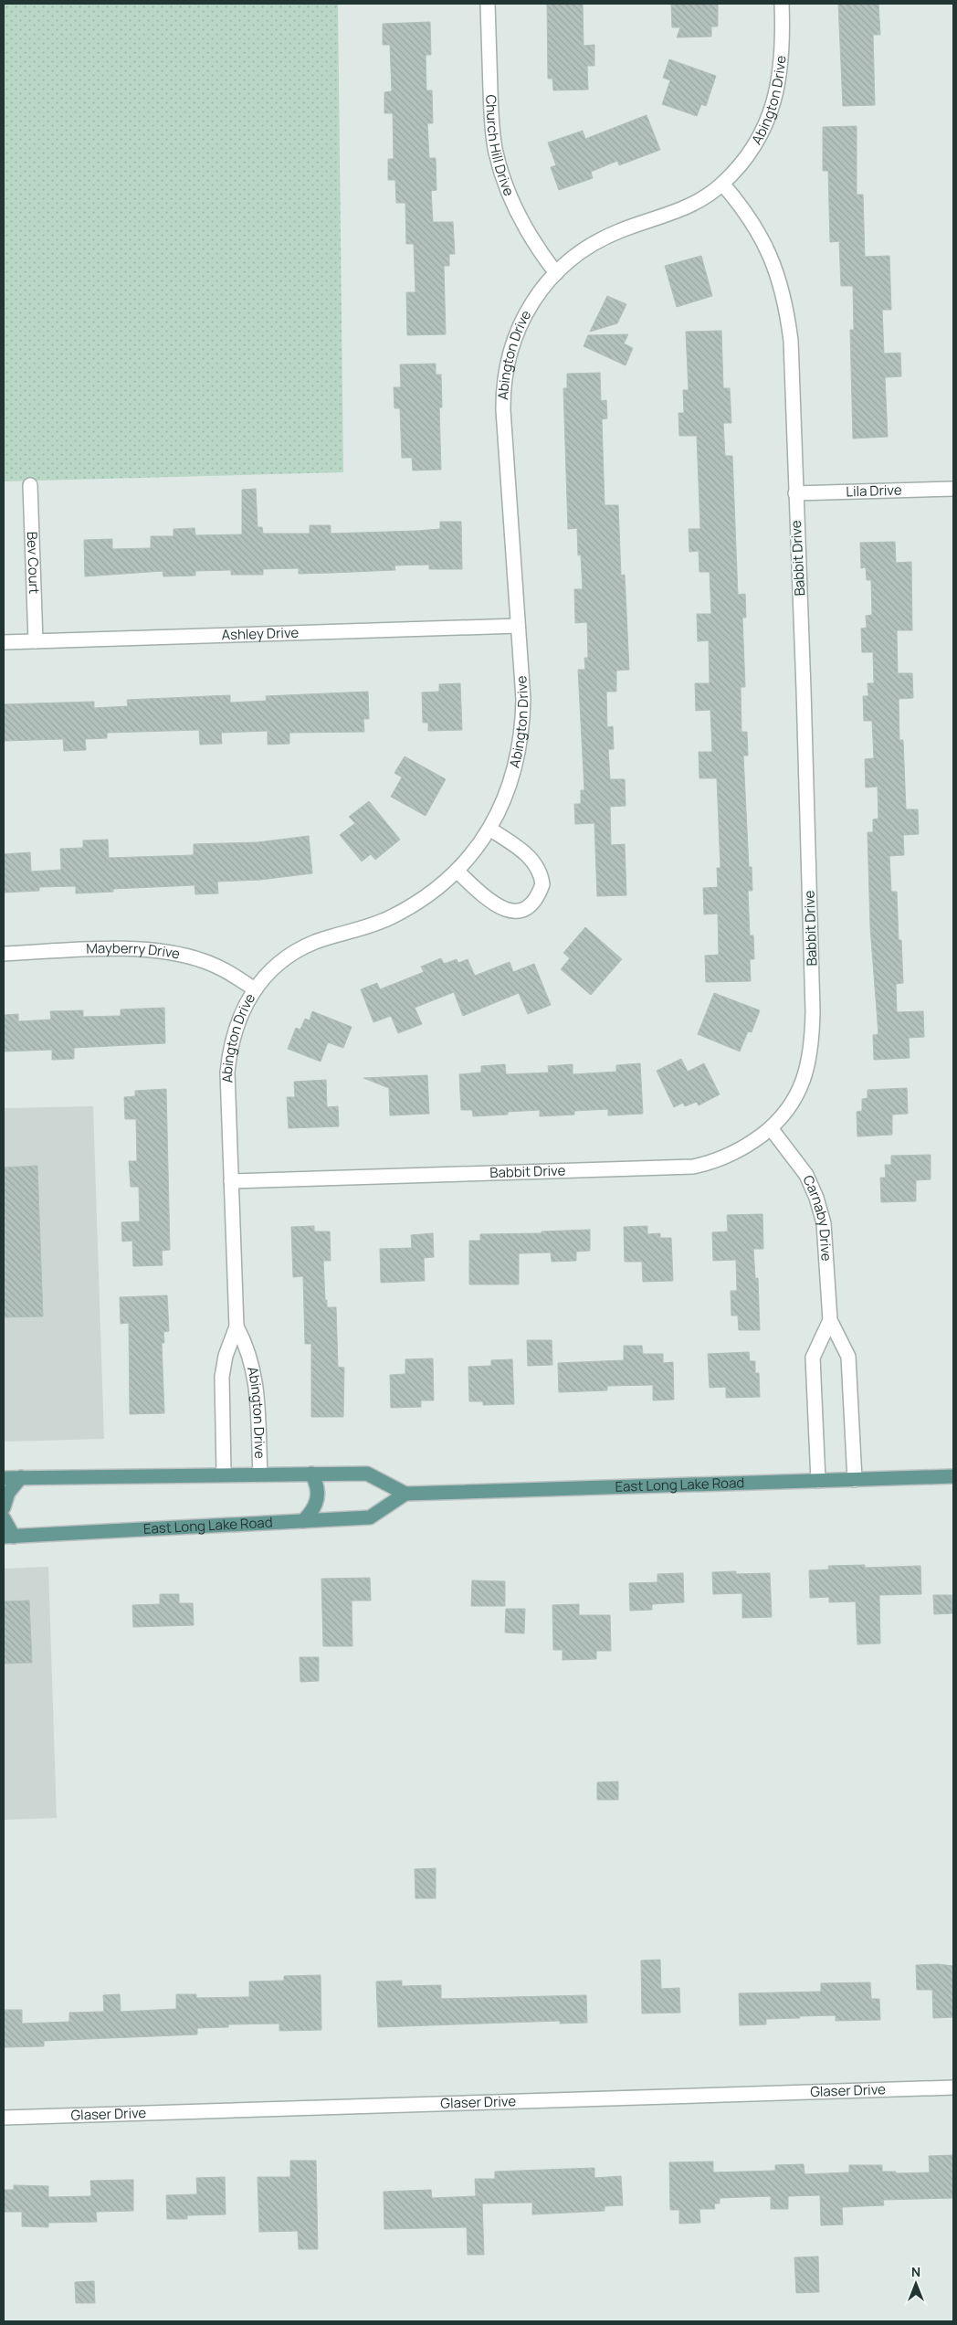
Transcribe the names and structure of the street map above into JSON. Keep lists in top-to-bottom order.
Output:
{
  "streets": {
    "main road": ["East Long Lake Road"],
    "street": [
      "Abington Drive",
      "Church Hill Drive",
      "Lila Drive",
      "Babbit Drive",
      "Bev Court",
      "Ashley Drive",
      "Mayberry Drive",
      "Carnaby Drive",
      "Glaser Drive"
    ]
  },
  "crossings": [
    ["Abington Drive", "Church Hill Drive"],
    ["Abington Drive", "Babbit Drive"],
    ["Abington Drive", "Ashley Drive"],
    ["Abington Drive", "Mayberry Drive"],
    ["Abington Drive", "East Long Lake Road"],
    ["Lila Drive", "Babbit Drive"],
    ["Babbit Drive", "Carnaby Drive"],
    ["Bev Court", "Ashley Drive"],
    ["Carnaby Drive", "East Long Lake Road"]
  ],
  "north": "top"
}
